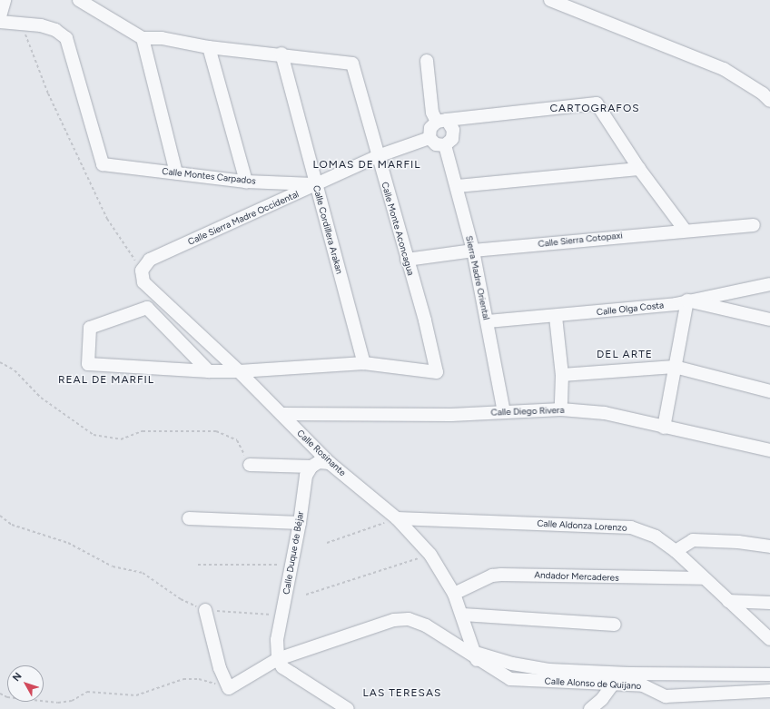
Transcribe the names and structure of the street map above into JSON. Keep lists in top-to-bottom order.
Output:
{
  "streets": {
    "street": [
      "Calle Montes Carpados",
      "Calle Sierra Madre Occidental",
      "Calle Monte Aconcagua",
      "Calle Cordillera Arakan",
      "Calle Sierra Cotopaxi",
      "Sierra Madre Oriental",
      "Calle Olga Costa",
      "Calle Diego Rivera",
      "Calle Rosinante",
      "Calle Aldonza Lorenzo",
      "Calle Duque de Béjar",
      "Andador Mercaderes",
      "Calle Alonso de Quijano"
    ]
  },
  "crossings": [
    ["Calle Montes Carpados", "Calle Sierra Madre Occidental"],
    ["Calle Montes Carpados", "Calle Cordillera Arakan"],
    ["Calle Sierra Madre Occidental", "Calle Monte Aconcagua"],
    ["Calle Sierra Madre Occidental", "Calle Cordillera Arakan"],
    ["Calle Sierra Madre Occidental", "Sierra Madre Oriental"],
    ["Calle Sierra Madre Occidental", "Calle Rosinante"],
    ["Calle Monte Aconcagua", "Calle Cordillera Arakan"],
    ["Calle Monte Aconcagua", "Calle Sierra Cotopaxi"],
    ["Calle Sierra Cotopaxi", "Sierra Madre Oriental"],
    ["Sierra Madre Oriental", "Calle Olga Costa"],
    ["Sierra Madre Oriental", "Calle Diego Rivera"],
    ["Calle Diego Rivera", "Calle Rosinante"],
    ["Calle Rosinante", "Calle Aldonza Lorenzo"],
    ["Calle Rosinante", "Andador Mercaderes"],
    ["Calle Rosinante", "Calle Alonso de Quijano"],
    ["Calle Aldonza Lorenzo", "Andador Mercaderes"],
    ["Calle Duque de Béjar", "Calle Alonso de Quijano"]
  ],
  "districts": [
    "CARTOGRAFOS",
    "LOMAS DE MARFIL",
    "DEL ARTE",
    "REAL DE MARFIL",
    "LAS TERESAS"
  ],
  "north": "top left"
}
